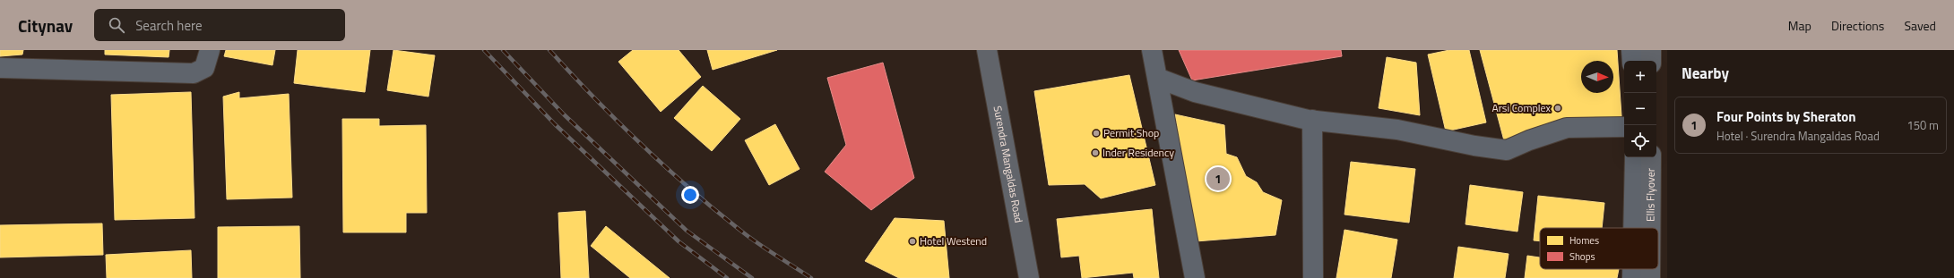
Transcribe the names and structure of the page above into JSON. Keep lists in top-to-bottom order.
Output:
{
  "streets": {
    "main road": ["Surendra Mangaldas Road", "Ellis Flyover"]
  },
  "places": [
    "Arsi Complex",
    "Permit Shop",
    "Inder Residency",
    "Hotel Westend"
  ],
  "legend": ["Homes", "Shops"],
  "north": "right",
  "page": {
    "header": "Citynav",
    "search": "Search here",
    "nav": ["Map", "Directions", "Saved"],
    "heading": "Nearby",
    "map_buttons": ["+", "−"],
    "list": [
      {
        "mark": "1",
        "name": "Four Points by Sheraton",
        "note": "Hotel · Surendra Mangaldas Road",
        "value": "150 m"
      }
    ],
    "pins": "1"
  }
}
